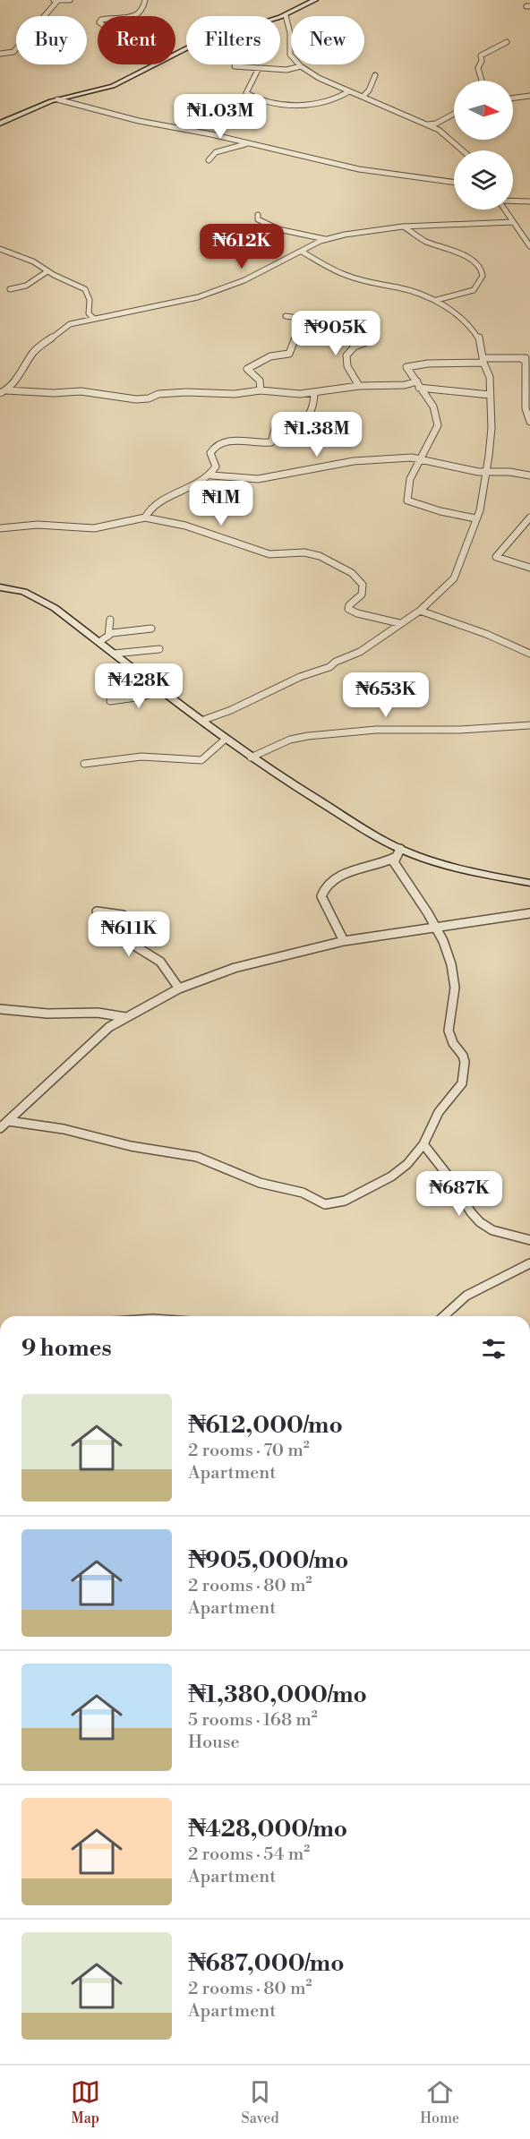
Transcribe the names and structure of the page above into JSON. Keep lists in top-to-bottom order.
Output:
{
  "north": "right",
  "page": {
    "chip": [
      "Buy",
      "Rent",
      "Filters",
      "New"
    ],
    "price": [
      "₦1.03M",
      "₦612K",
      "₦905K",
      "₦1.38M",
      "₦1M",
      "₦428K",
      "₦653K",
      "₦611K",
      "₦687K"
    ],
    "heading": "9 homes",
    "list": [
      {
        "name": "₦612,000/mo",
        "note": "2 rooms · 70 m² · Apartment"
      },
      {
        "name": "₦905,000/mo",
        "note": "2 rooms · 80 m² · Apartment"
      },
      {
        "name": "₦1,380,000/mo",
        "note": "5 rooms · 168 m² · House"
      },
      {
        "name": "₦428,000/mo",
        "note": "2 rooms · 54 m² · Apartment"
      },
      {
        "name": "₦687,000/mo",
        "note": "2 rooms · 80 m² · Apartment"
      }
    ],
    "tabs": ["Map", "Saved", "Home"]
  }
}
